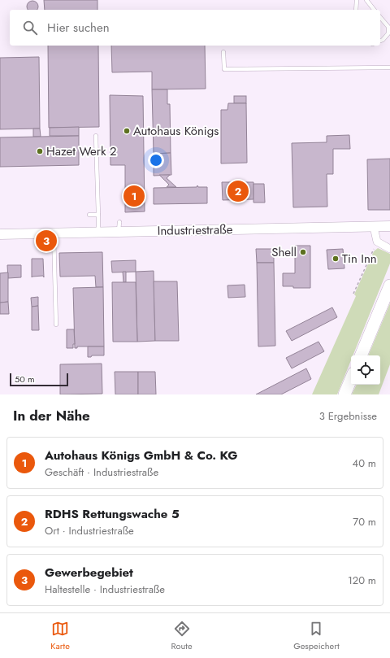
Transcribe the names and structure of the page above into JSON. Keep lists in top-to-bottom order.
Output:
{
  "streets": {
    "street": ["Industriestraße"]
  },
  "places": [
    "Autohaus Königs",
    "Hazet Werk 2",
    "Shell",
    "Tin Inn"
  ],
  "scale_bar": "50 m",
  "page": {
    "search": "Hier suchen",
    "pins": ["2", "1", "3"],
    "scale": "50 m",
    "heading": ["In der Nähe", "3 Ergebnisse"],
    "list": [
      {
        "mark": "1",
        "name": "Autohaus Königs GmbH & Co. KG",
        "note": "Geschäft · Industriestraße",
        "value": "40 m"
      },
      {
        "mark": "2",
        "name": "RDHS Rettungswache 5",
        "note": "Ort · Industriestraße",
        "value": "70 m"
      },
      {
        "mark": "3",
        "name": "Gewerbegebiet",
        "note": "Haltestelle · Industriestraße",
        "value": "120 m"
      }
    ],
    "nav": ["Karte", "Route", "Gespeichert"]
  }
}
